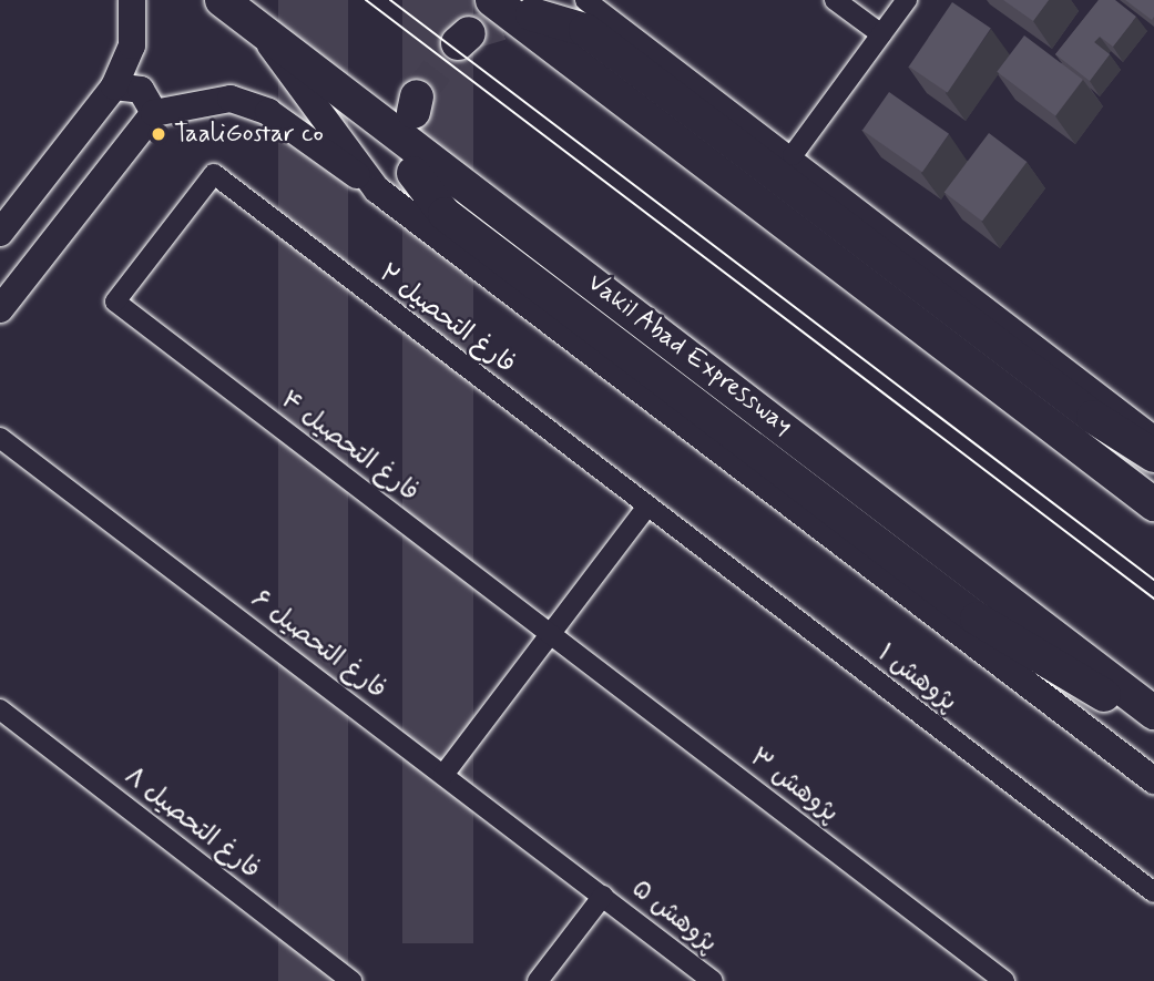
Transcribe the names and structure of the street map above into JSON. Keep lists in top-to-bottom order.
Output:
{
  "streets": {
    "highway": ["Vakil Abad Expressway"],
    "street": [
      "فارغ التحصیل ۲",
      "فارغ التحصیل ۴",
      "فارغ التحصیل ۶",
      "پژوهش ۱",
      "پژوهش ۳",
      "فارغ التحصیل ۸",
      "پژوهش ۵"
    ]
  },
  "crossings": [
    ["فارغ التحصیل ۲", "فارغ التحصیل ۴"],
    ["فارغ التحصیل ۲", "پژوهش ۱"],
    ["فارغ التحصیل ۴", "پژوهش ۳"],
    ["فارغ التحصیل ۶", "پژوهش ۵"]
  ],
  "places": ["TaaliGostar co"]
}
